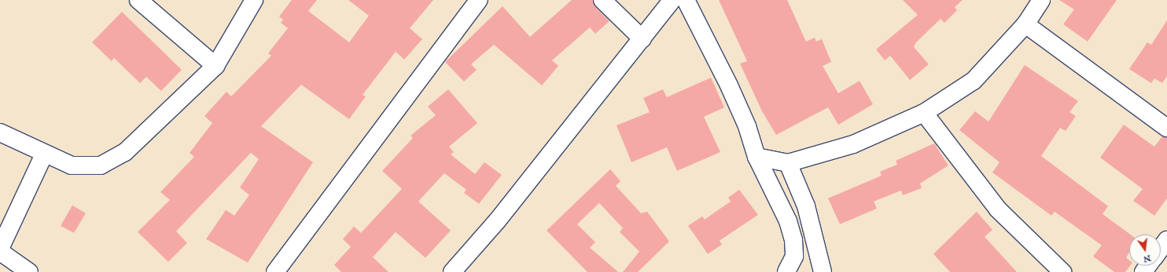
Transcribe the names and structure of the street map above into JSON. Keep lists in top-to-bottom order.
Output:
{
  "north": "bottom"
}
